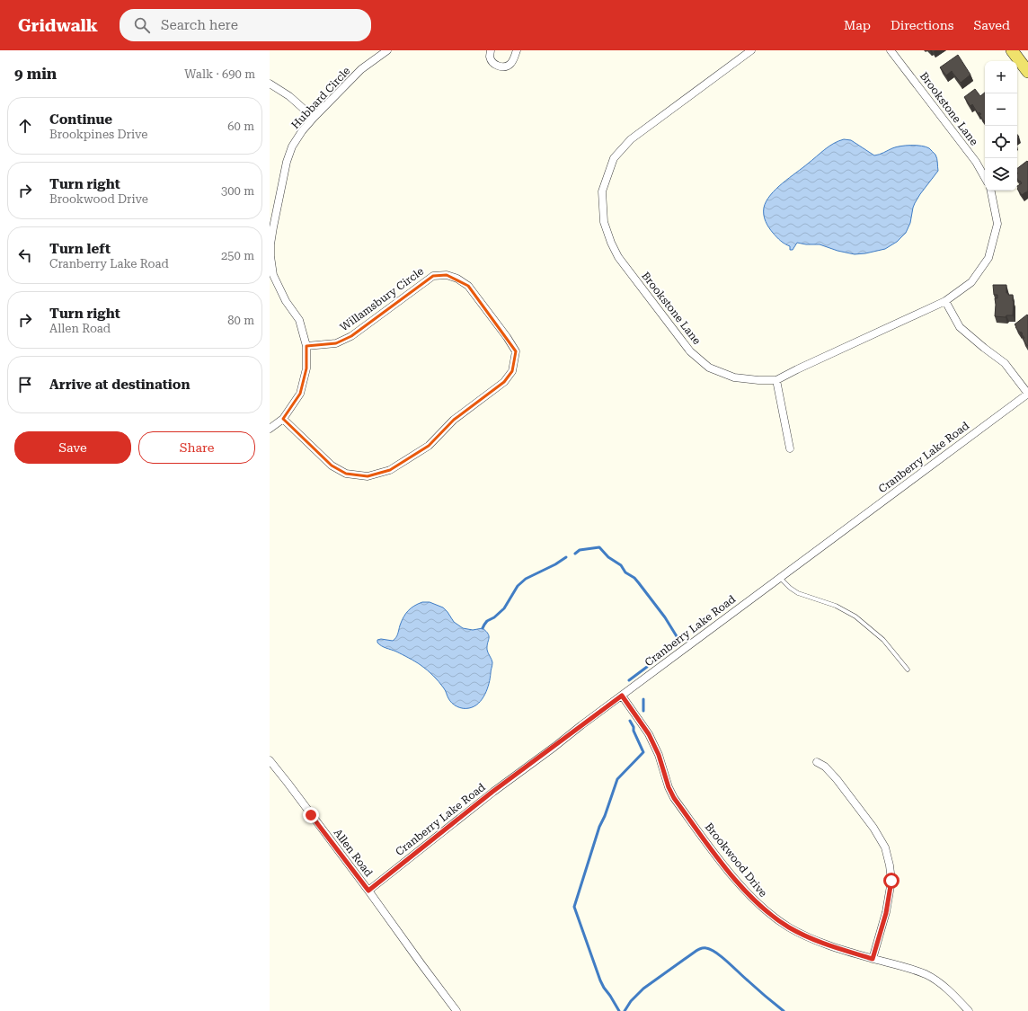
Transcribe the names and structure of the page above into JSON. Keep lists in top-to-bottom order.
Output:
{
  "streets": {
    "street": [
      "Hubbard Circle",
      "Brookstone Lane",
      "Willamsbury Circle",
      "Cranberry Lake Road",
      "Allen Road",
      "Brookwood Drive"
    ]
  },
  "crossings": [
    ["Hubbard Circle", "Willamsbury Circle"],
    ["Cranberry Lake Road", "Allen Road"],
    ["Cranberry Lake Road", "Brookwood Drive"]
  ],
  "page": {
    "header": "Gridwalk",
    "search": "Search here",
    "nav": ["Map", "Directions", "Saved"],
    "heading": ["9 min", "Walk · 690 m"],
    "map_buttons": ["+", "−"],
    "list": [
      ["Continue", "Brookpines Drive", "60 m"],
      ["Turn right", "Brookwood Drive", "300 m"],
      ["Turn left", "Cranberry Lake Road", "250 m"],
      ["Turn right", "Allen Road", "80 m"],
      "Arrive at destination"
    ],
    "buttons": ["Save", "Share"]
  }
}
